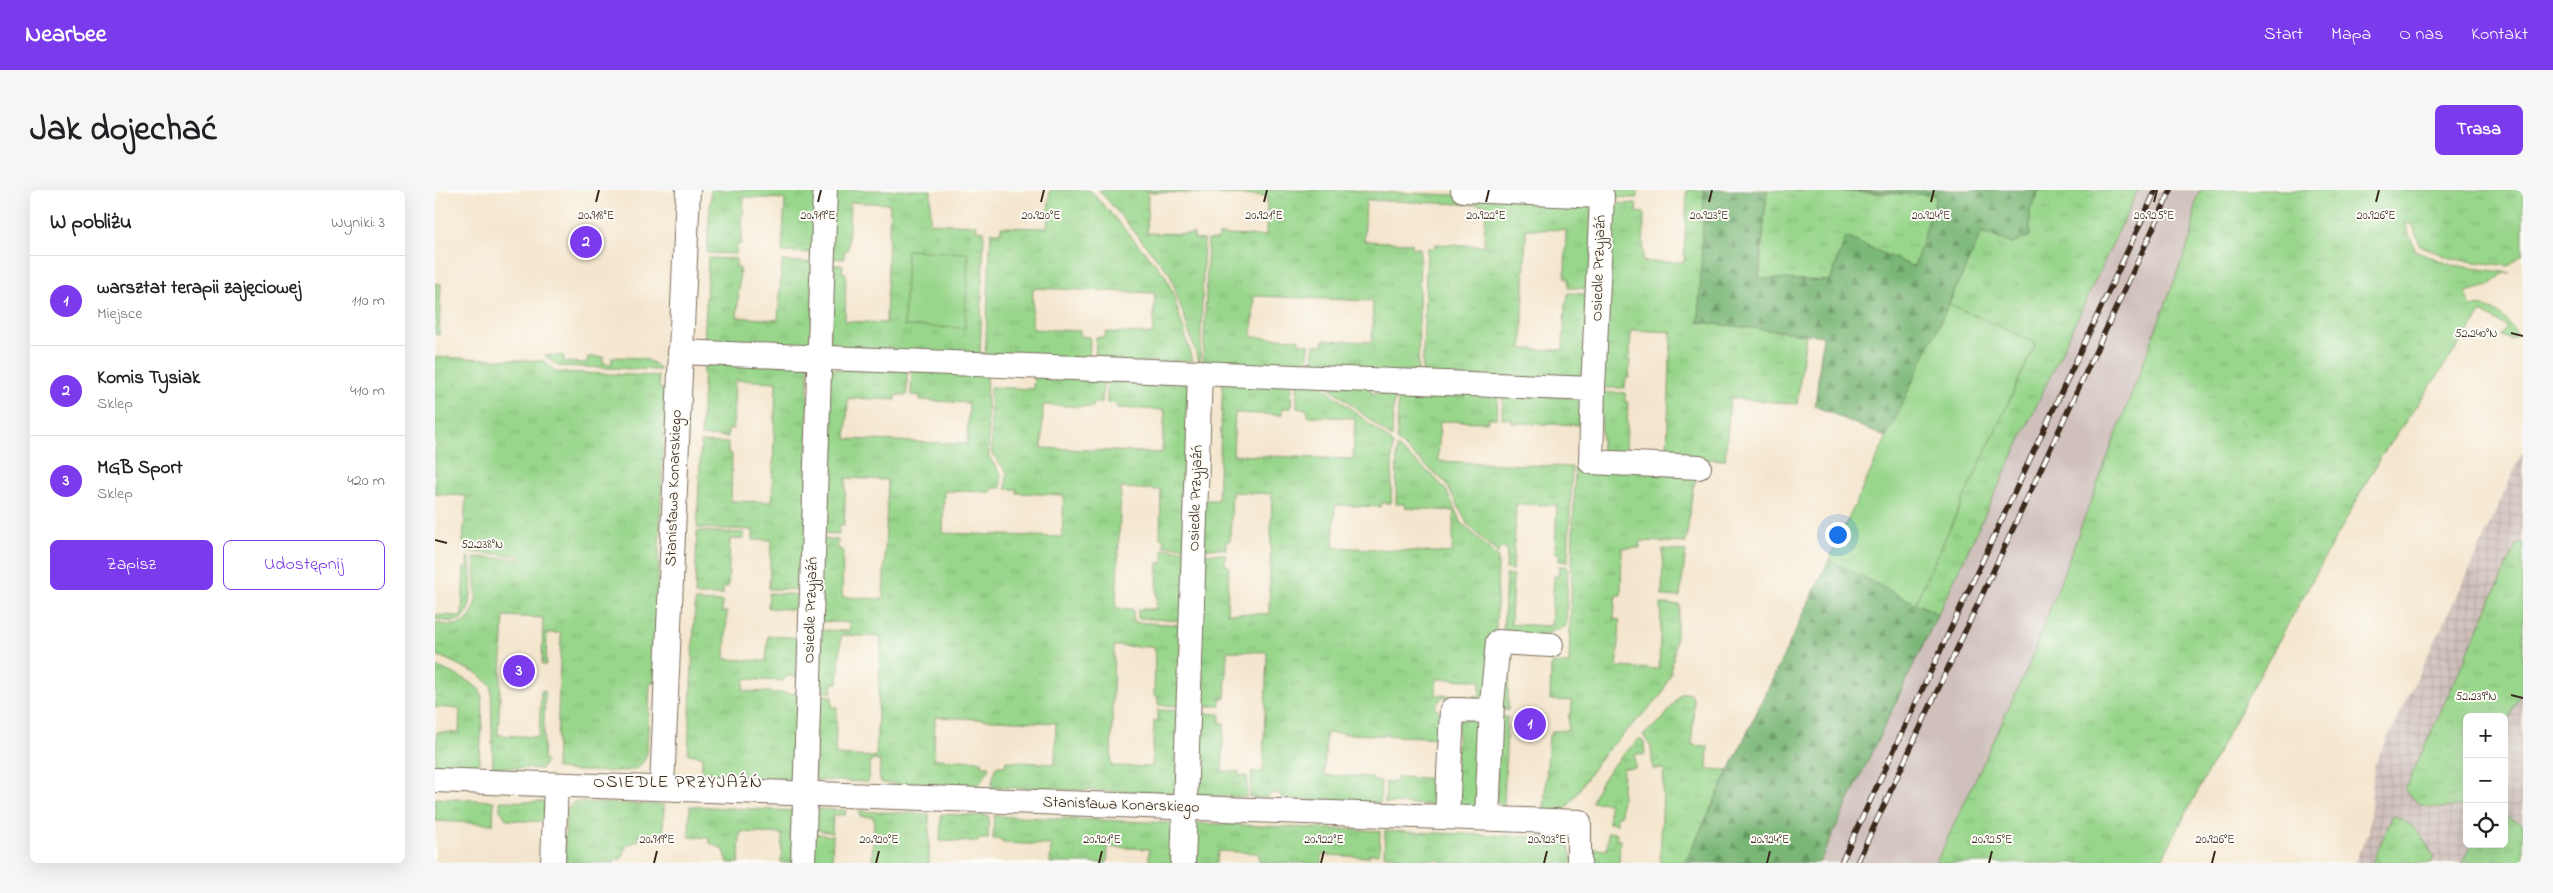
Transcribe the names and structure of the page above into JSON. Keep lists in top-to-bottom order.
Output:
{
  "streets": {
    "street": ["Osiedle Przyjaźń", "Stanisława Konarskiego"]
  },
  "crossings": [
    ["Osiedle Przyjaźń", "Stanisława Konarskiego"]
  ],
  "districts": ["OSIEDLE PRZYJAŹŃ"],
  "page": {
    "header": "Nearbee",
    "nav": [
      "Start",
      "Mapa",
      "O nas",
      "Kontakt"
    ],
    "title": "Jak dojechać",
    "buttons": [
      "Trasa",
      ["Zapisz", "Udostępnij"]
    ],
    "heading": ["W pobliżu", "Wyniki: 3"],
    "pins": ["2", "3", "1"],
    "list": [
      {
        "mark": "1",
        "name": "warsztat terapii zajęciowej",
        "note": "Miejsce",
        "value": "110 m"
      },
      {
        "mark": "2",
        "name": "Komis Tysiak",
        "note": "Sklep",
        "value": "410 m"
      },
      {
        "mark": "3",
        "name": "MGB Sport",
        "note": "Sklep",
        "value": "420 m"
      }
    ],
    "map_buttons": ["+", "−"]
  },
  "coordinates": [
    "20.918°E",
    "20.919°E",
    "20.920°E",
    "20.921°E",
    "20.922°E",
    "20.923°E",
    "20.924°E",
    "20.925°E",
    "20.926°E",
    "52.240°N",
    "52.238°N",
    "52.239°N"
  ]
}
